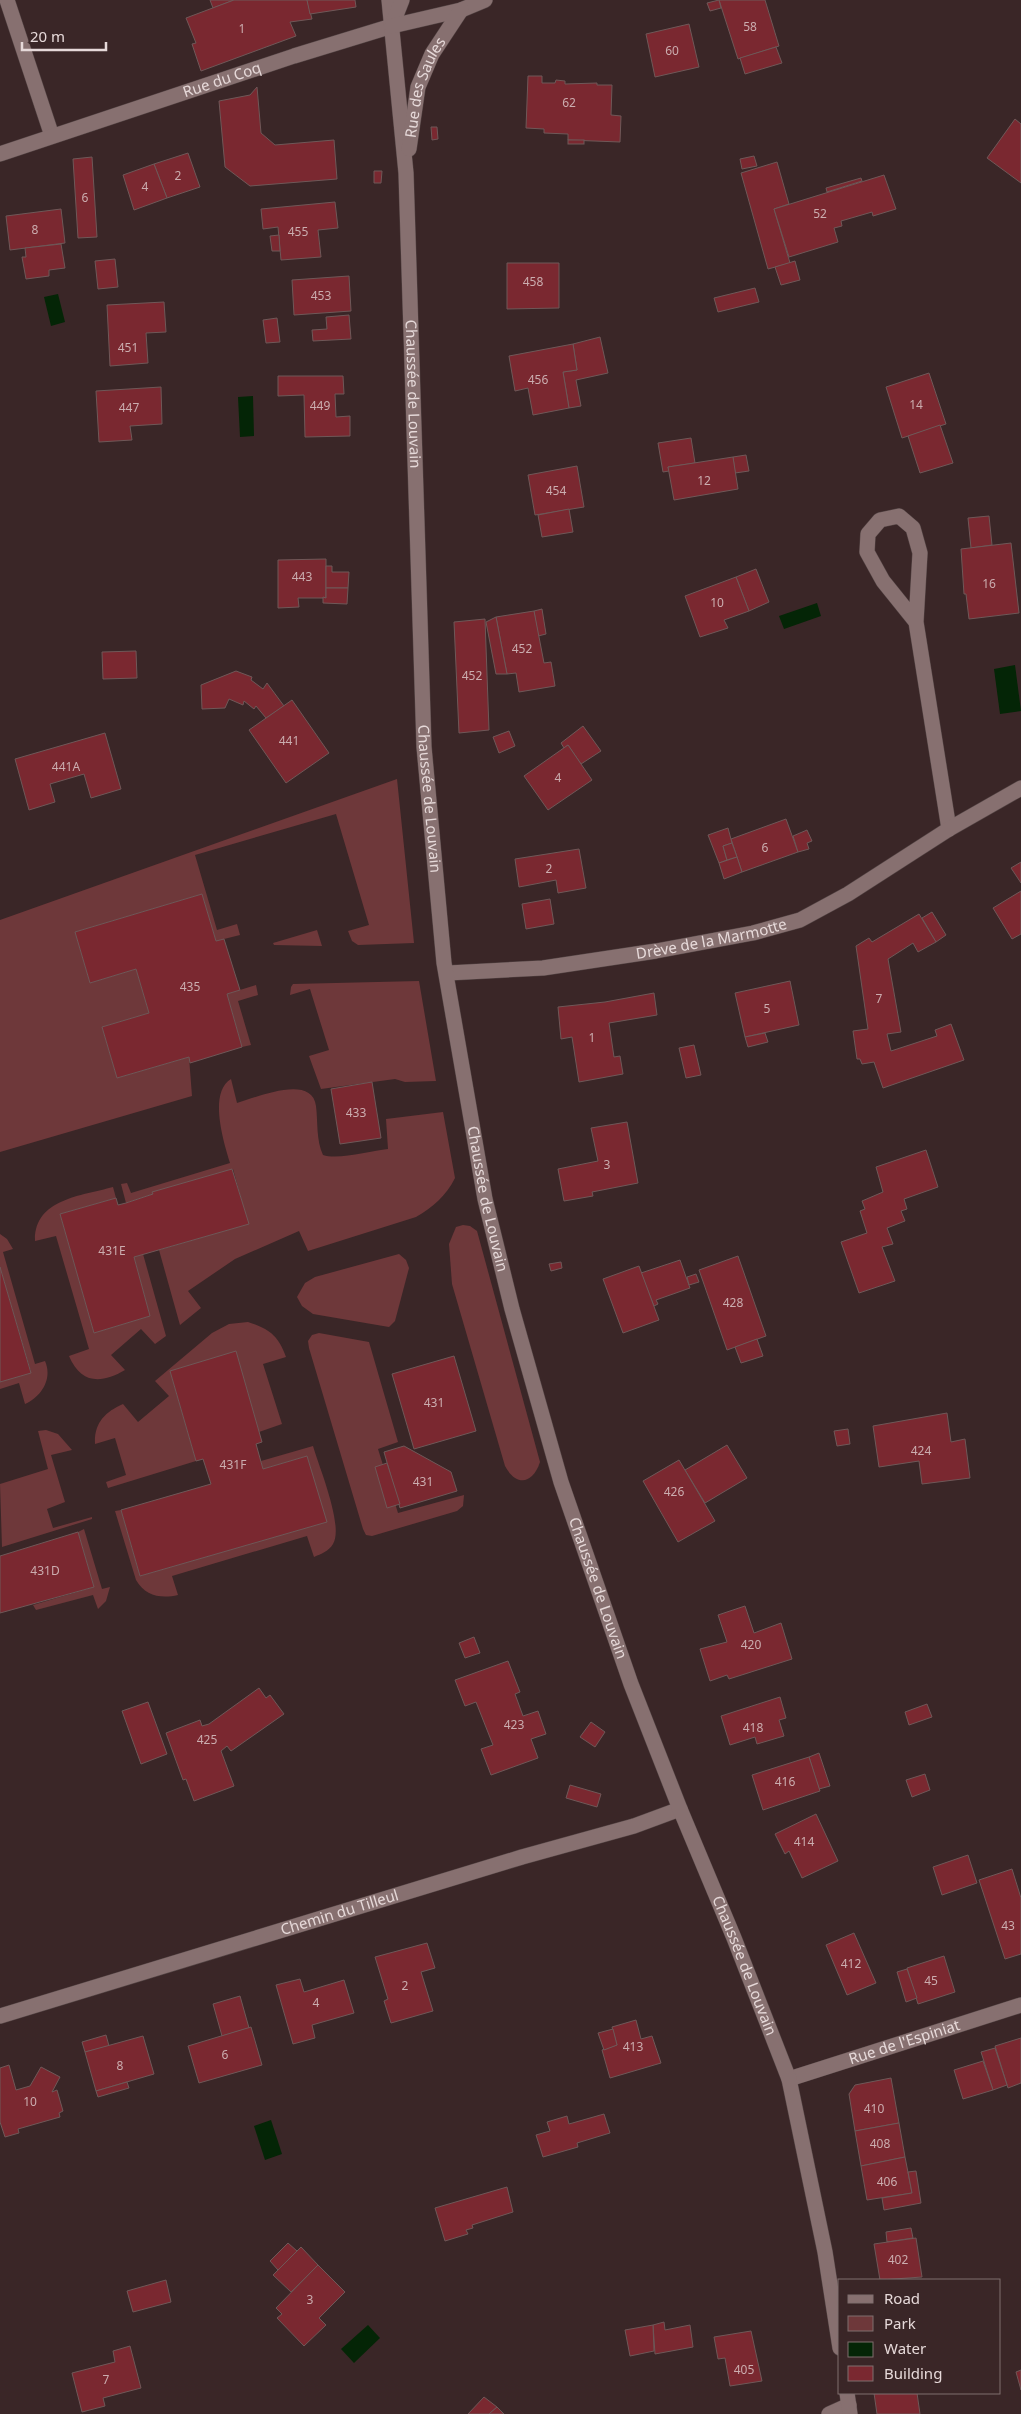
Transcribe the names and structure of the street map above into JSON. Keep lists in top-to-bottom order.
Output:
{
  "streets": {
    "street": [
      "Rue du Coq",
      "Rue des Saules",
      "Chaussée de Louvain",
      "Drève de la Marmotte",
      "Chemin du Tilleul",
      "Rue de l'Espiniat"
    ]
  },
  "crossings": [
    ["Rue du Coq", "Rue des Saules"],
    ["Rue du Coq", "Chaussée de Louvain"],
    ["Rue des Saules", "Chaussée de Louvain"],
    ["Chaussée de Louvain", "Drève de la Marmotte"],
    ["Chaussée de Louvain", "Chemin du Tilleul"],
    ["Chaussée de Louvain", "Rue de l'Espiniat"]
  ],
  "house_numbers": [
    "58",
    "1",
    "60",
    "62",
    "2",
    "4",
    "6",
    "52",
    "8",
    "455",
    "458",
    "453",
    "451",
    "456",
    "14",
    "449",
    "447",
    "12",
    "454",
    "443",
    "16",
    "10",
    "452",
    "452",
    "441",
    "441A",
    "4",
    "6",
    "2",
    "435",
    "7",
    "5",
    "1",
    "433",
    "3",
    "431E",
    "428",
    "431",
    "424",
    "431F",
    "431",
    "426",
    "431D",
    "420",
    "423",
    "418",
    "425",
    "416",
    "414",
    "43",
    "412",
    "45",
    "2",
    "4",
    "413",
    "6",
    "8",
    "10",
    "410",
    "408",
    "406",
    "402",
    "3",
    "405",
    "7"
  ],
  "legend": [
    "Road",
    "Park",
    "Water",
    "Building"
  ],
  "scale_bar": "20 m"
}
